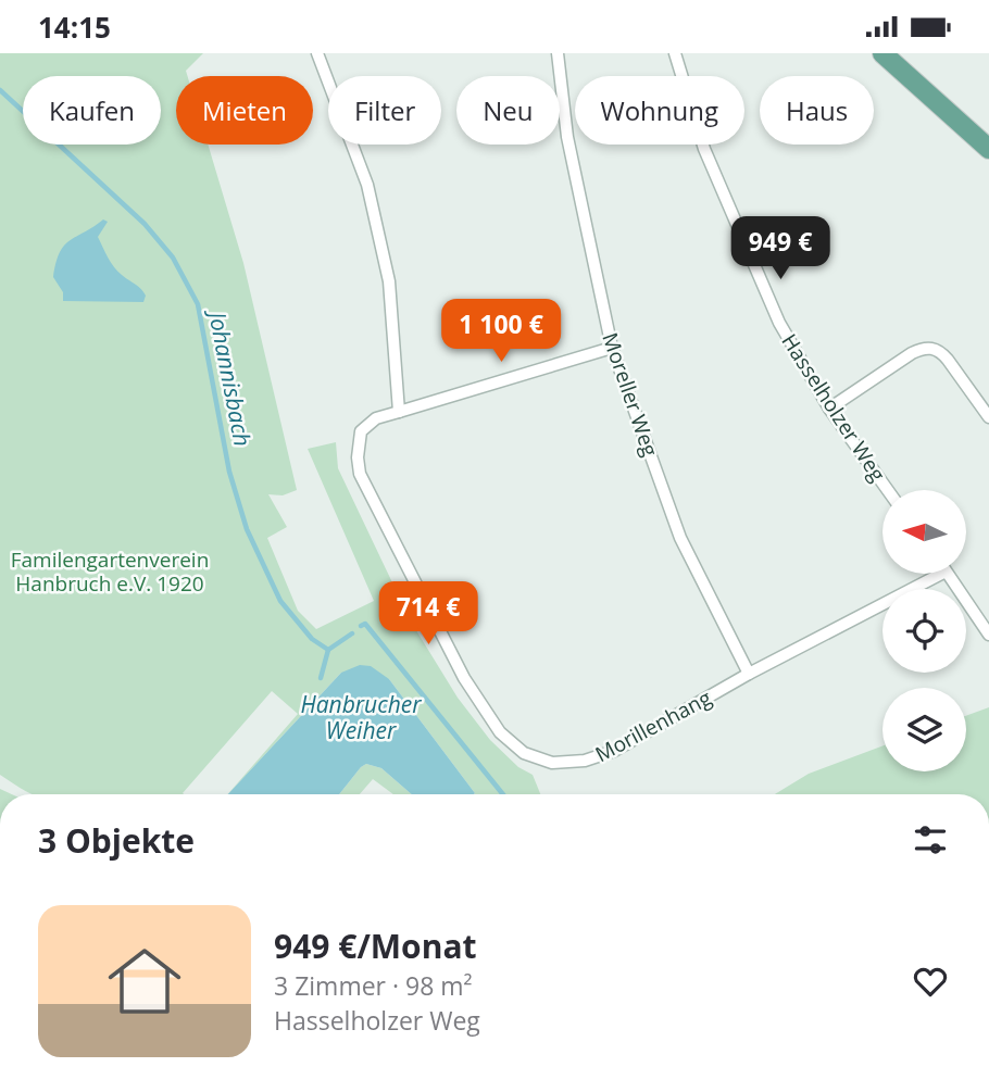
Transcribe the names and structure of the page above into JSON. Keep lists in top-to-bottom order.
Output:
{
  "streets": {
    "street": ["Moreller Weg", "Hasselholzer Weg", "Morillenhang"]
  },
  "crossings": [
    ["Moreller Weg", "Morillenhang"]
  ],
  "water": ["Johannisbach", "Hanbrucher Weiher"],
  "parks": ["Familengartenverein Hanbruch e.V. 1920"],
  "north": "left",
  "page": {
    "status": "14:15",
    "chip": [
      "Kaufen",
      "Mieten",
      "Filter",
      "Neu",
      "Wohnung",
      "Haus"
    ],
    "price": ["949 €", "1 100 €", "714 €"],
    "heading": "3 Objekte",
    "list": [
      {
        "name": "949 €/Monat",
        "note": "3 Zimmer · 98 m² · Hasselholzer Weg"
      }
    ]
  }
}
